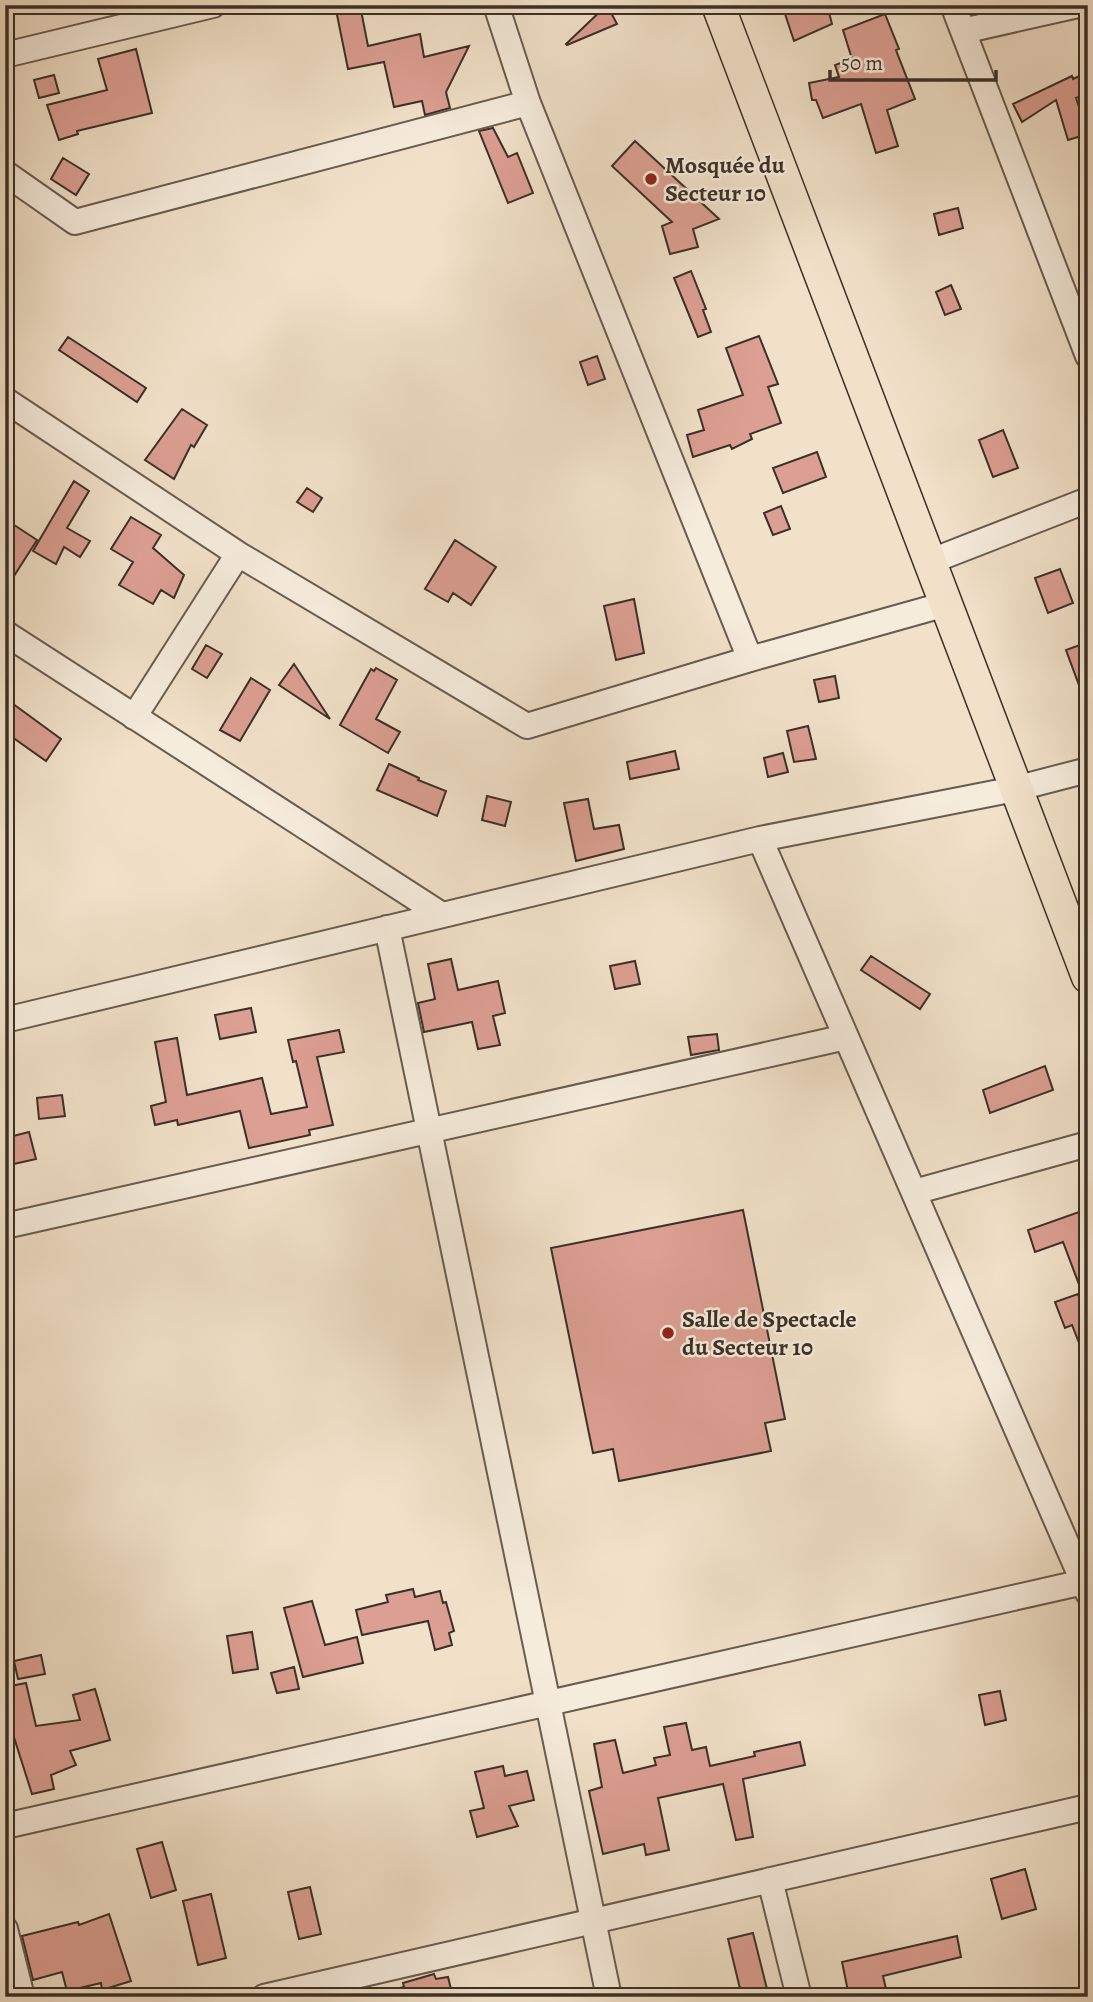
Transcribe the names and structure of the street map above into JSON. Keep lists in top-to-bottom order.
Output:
{
  "places": ["Mosquée du Secteur 10", "Salle de Spectacle du Secteur 10"],
  "scale_bar": "50 m"
}
